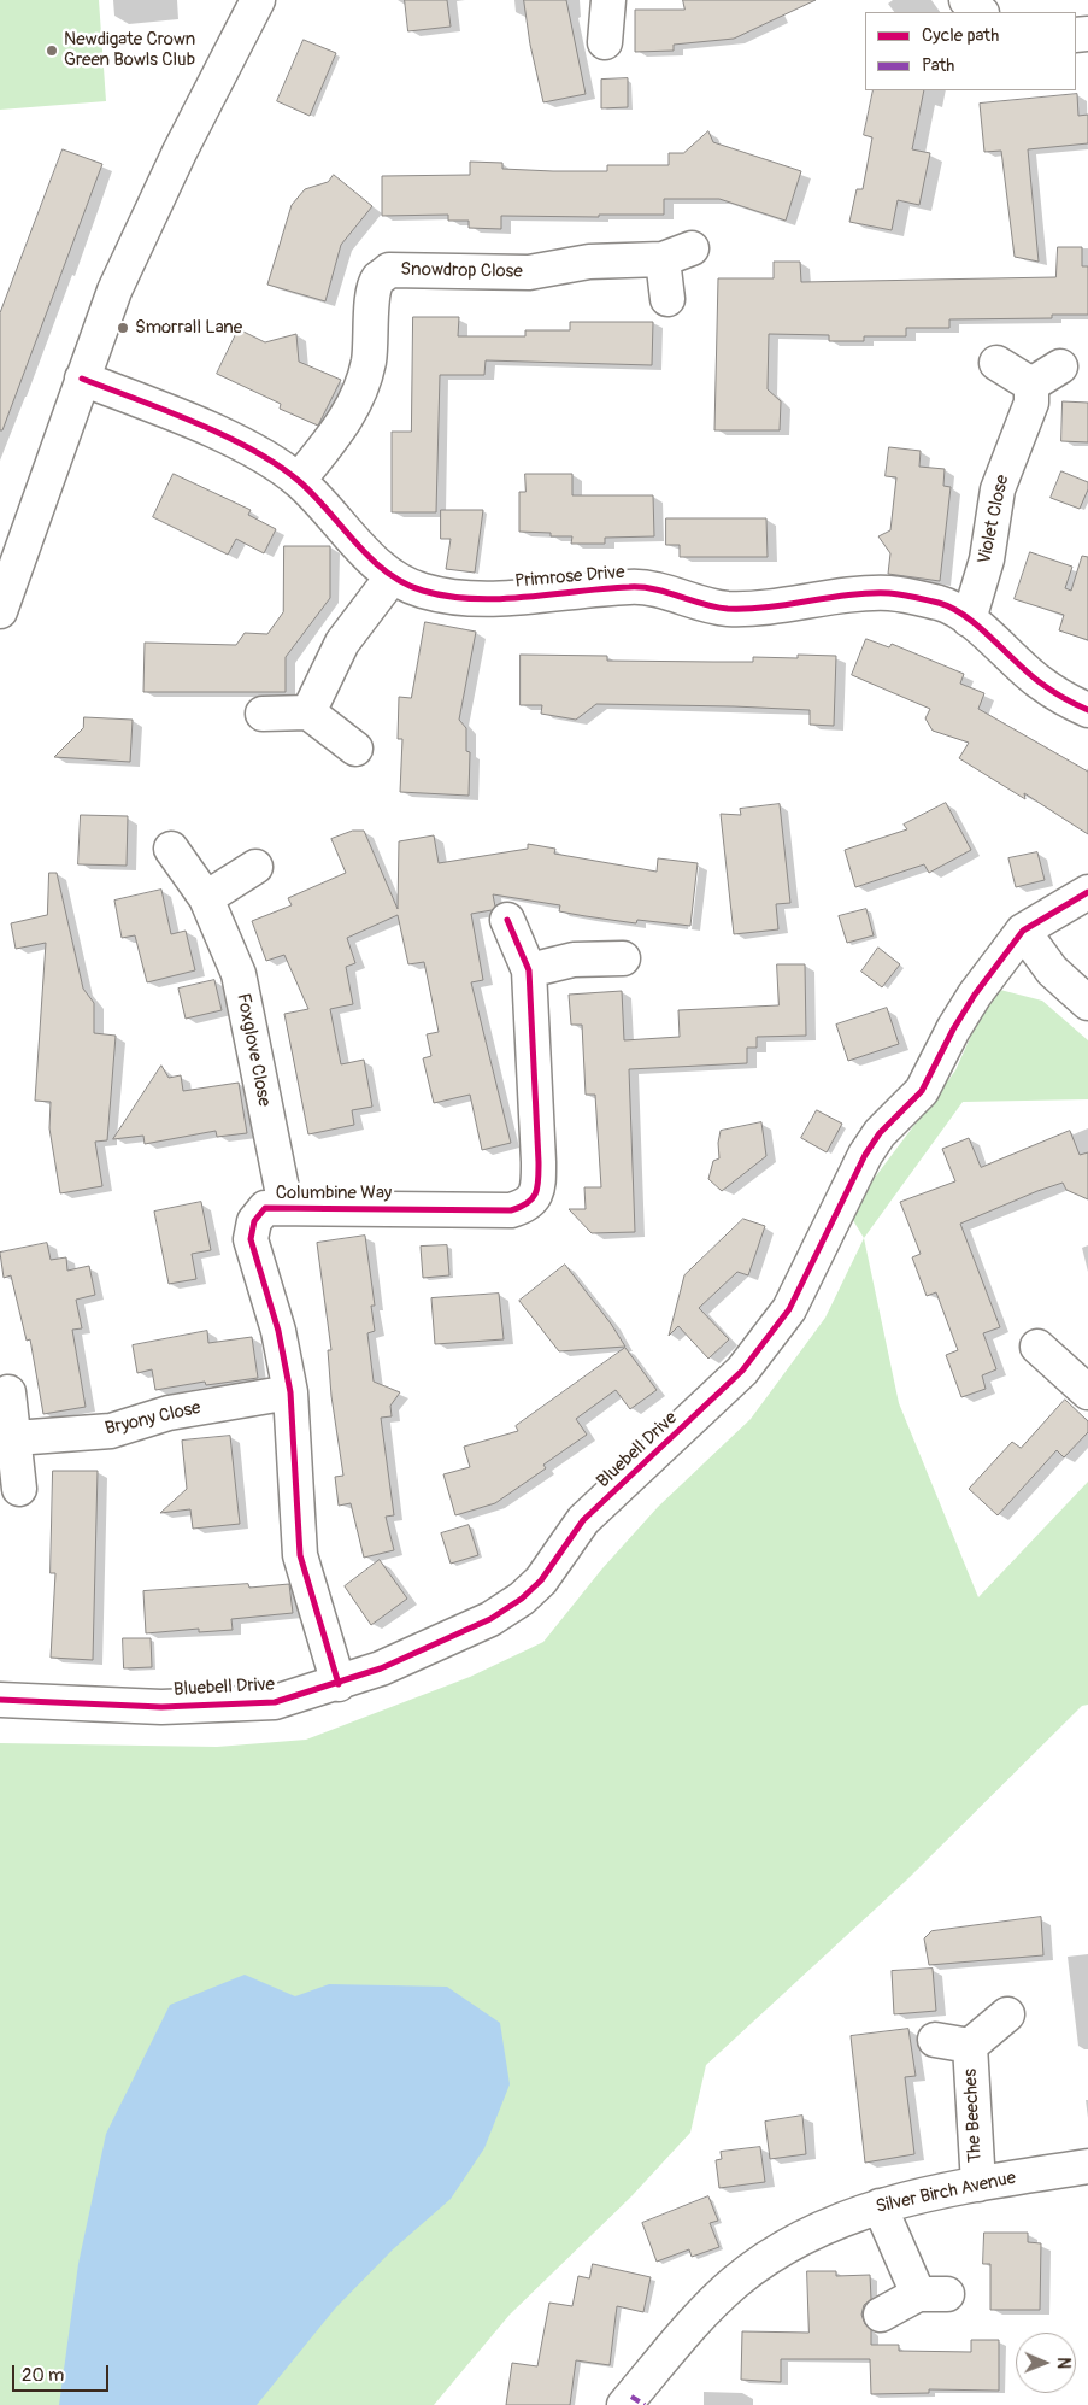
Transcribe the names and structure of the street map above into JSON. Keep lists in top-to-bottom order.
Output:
{
  "streets": {
    "street": [
      "Snowdrop Close",
      "Violet Close",
      "Primrose Drive",
      "Foxglove Close",
      "Columbine Way",
      "Bryony Close",
      "Bluebell Drive",
      "The Beeches",
      "Silver Birch Avenue"
    ]
  },
  "crossings": [
    ["Snowdrop Close", "Primrose Drive"],
    ["Violet Close", "Primrose Drive"],
    ["Foxglove Close", "Columbine Way"],
    ["Columbine Way", "Bryony Close"],
    ["Columbine Way", "Bluebell Drive"],
    ["The Beeches", "Silver Birch Avenue"]
  ],
  "places": ["Newdigate Crown Green Bowls Club", "Smorrall Lane"],
  "legend": ["Cycle path", "Path"],
  "scale_bar": "20 m",
  "north": "right"
}
